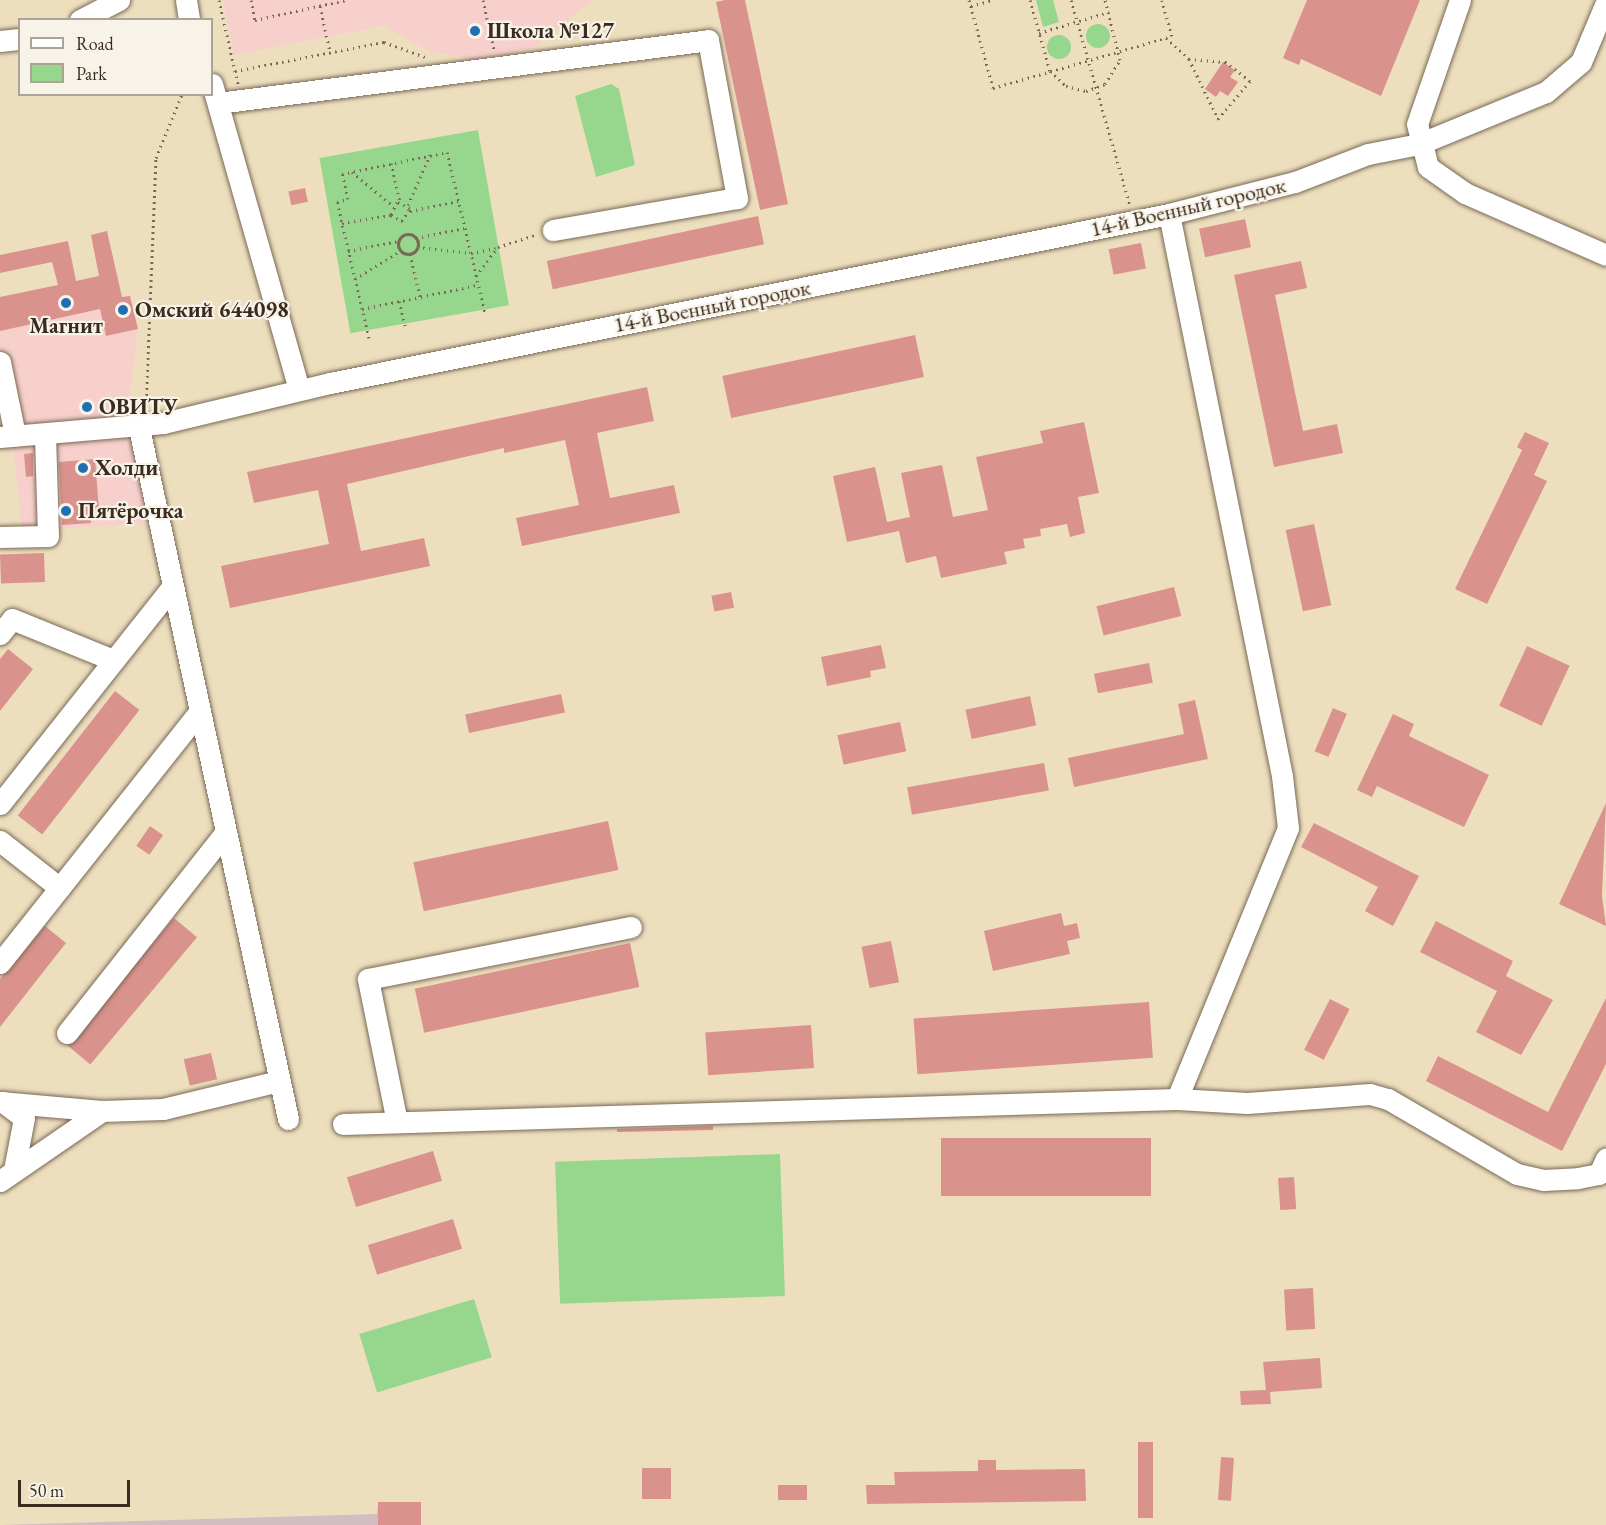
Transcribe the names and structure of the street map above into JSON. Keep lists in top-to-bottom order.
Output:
{
  "streets": {
    "street": ["14-й Военный городок"]
  },
  "places": [
    "Школа №127",
    "Магнит",
    "Омский 644098",
    "ОВИТУ",
    "Холди",
    "Пятёрочка"
  ],
  "legend": ["Road", "Park"],
  "scale_bar": "50 m"
}
